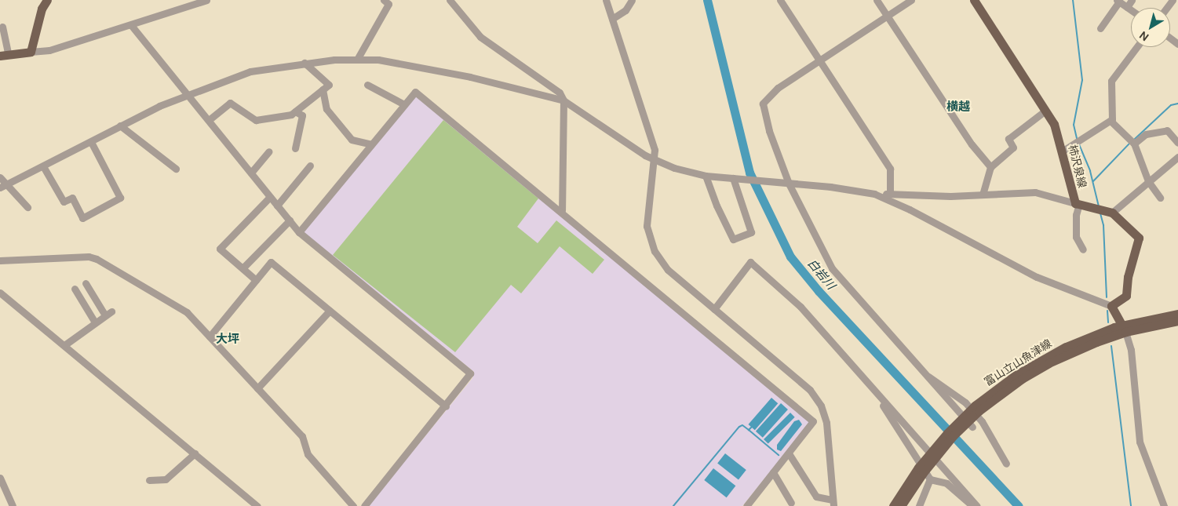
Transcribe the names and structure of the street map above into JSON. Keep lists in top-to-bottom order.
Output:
{
  "streets": {
    "main road": ["柿沢泉線", "富山立山魚津線"]
  },
  "districts": ["横越", "大坪"],
  "water": ["白岩川"],
  "north": "bottom left"
}
